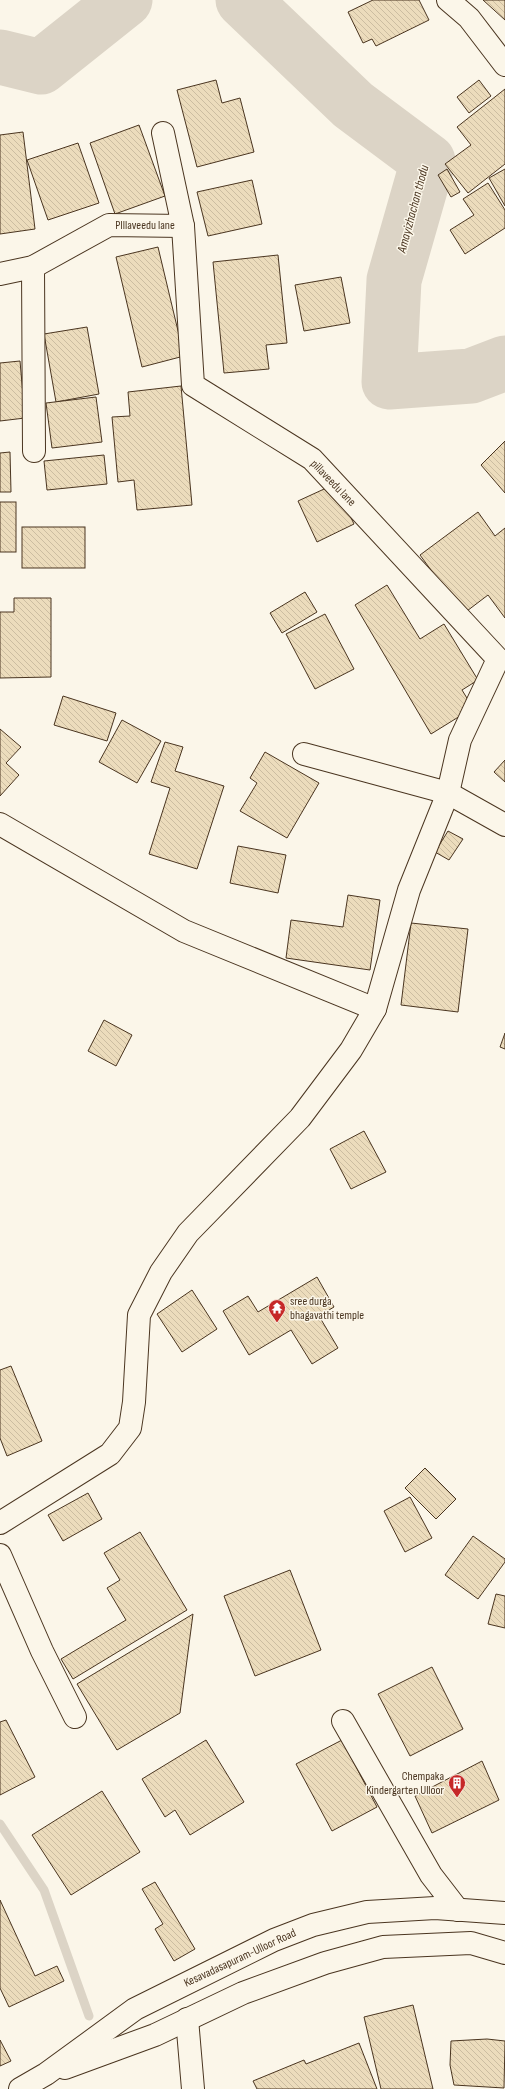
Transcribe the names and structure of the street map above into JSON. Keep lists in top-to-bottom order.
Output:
{
  "streets": {
    "street": ["PIllaveedu lane", "pillaveedu lane", "Kesavadasapuram-Ulloor Road"]
  },
  "crossings": [
    ["PIllaveedu lane", "pillaveedu lane"]
  ],
  "water": ["Amayizhachan thodu"],
  "places": {
    "temple": ["sree durga bhagavathi temple"],
    "building": ["Chempaka Kindergarten Ulloor"]
  }
}
